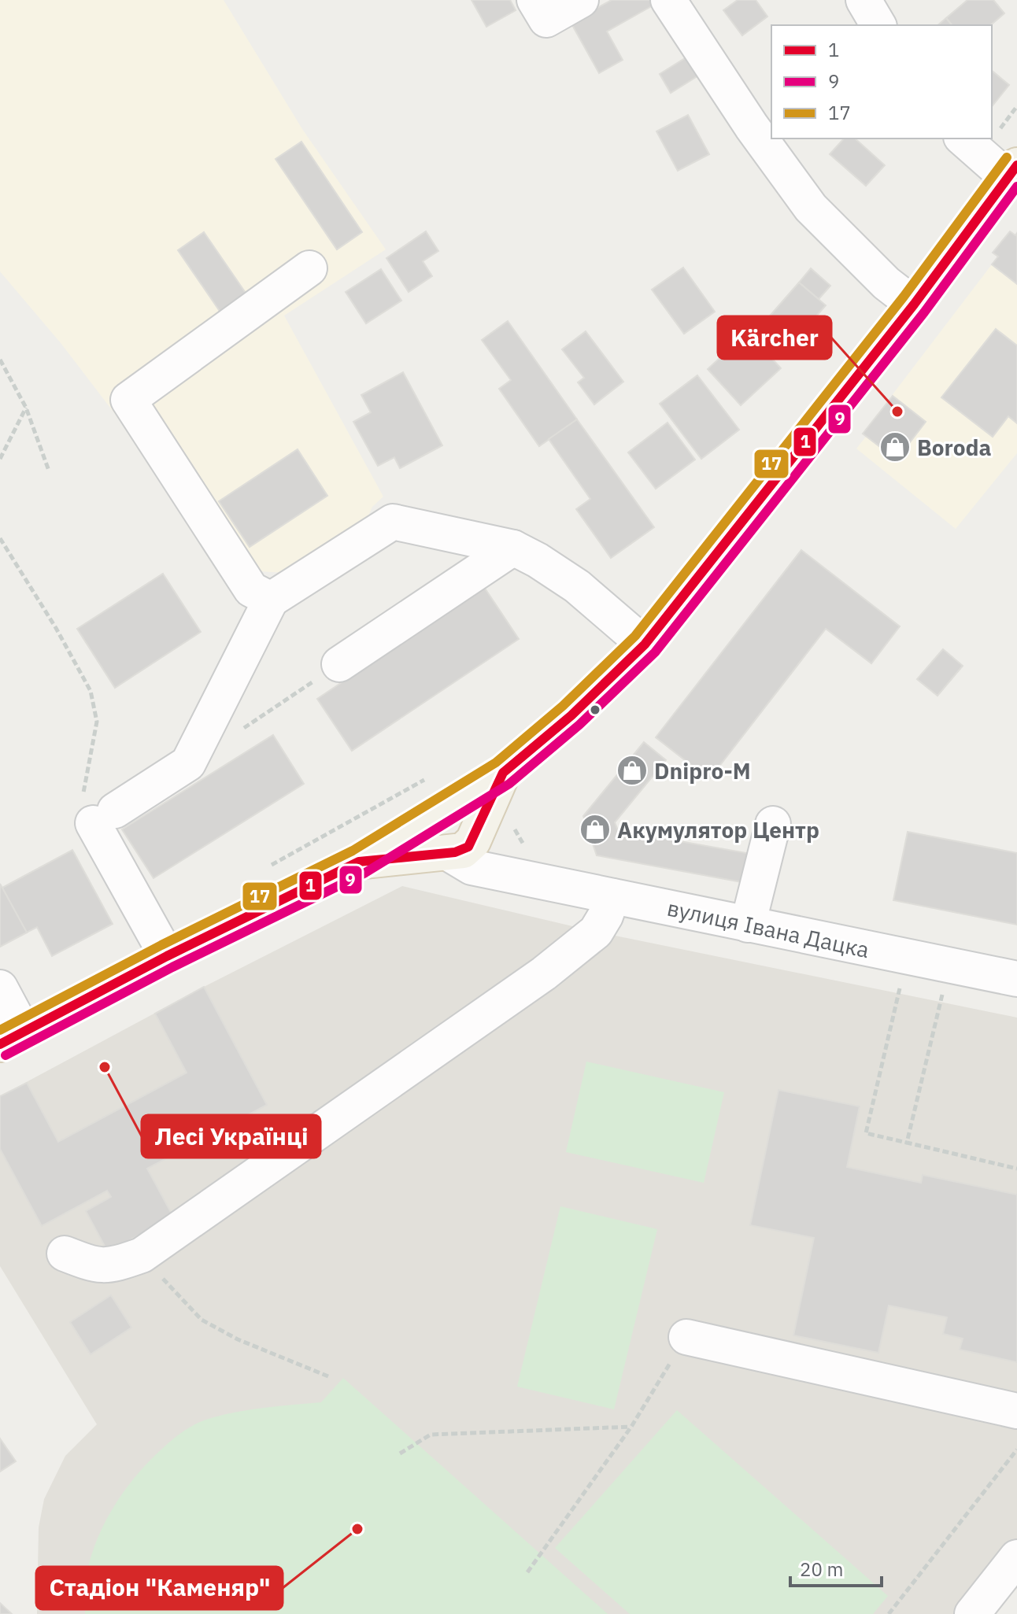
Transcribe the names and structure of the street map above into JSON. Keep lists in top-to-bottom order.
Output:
{
  "streets": {
    "street": ["вулиця Івана Дацка"]
  },
  "places": {
    "other": ["Kärcher", "Лесі Українці", "Стадіон \"Каменяр\""],
    "shop": ["Boroda", "Dnipro-M", "Акумулятор Центр"]
  },
  "lines": ["transit line 17", "transit line 1", "transit line 9"],
  "legend": ["1", "9", "17"],
  "scale_bar": "20 m"
}
